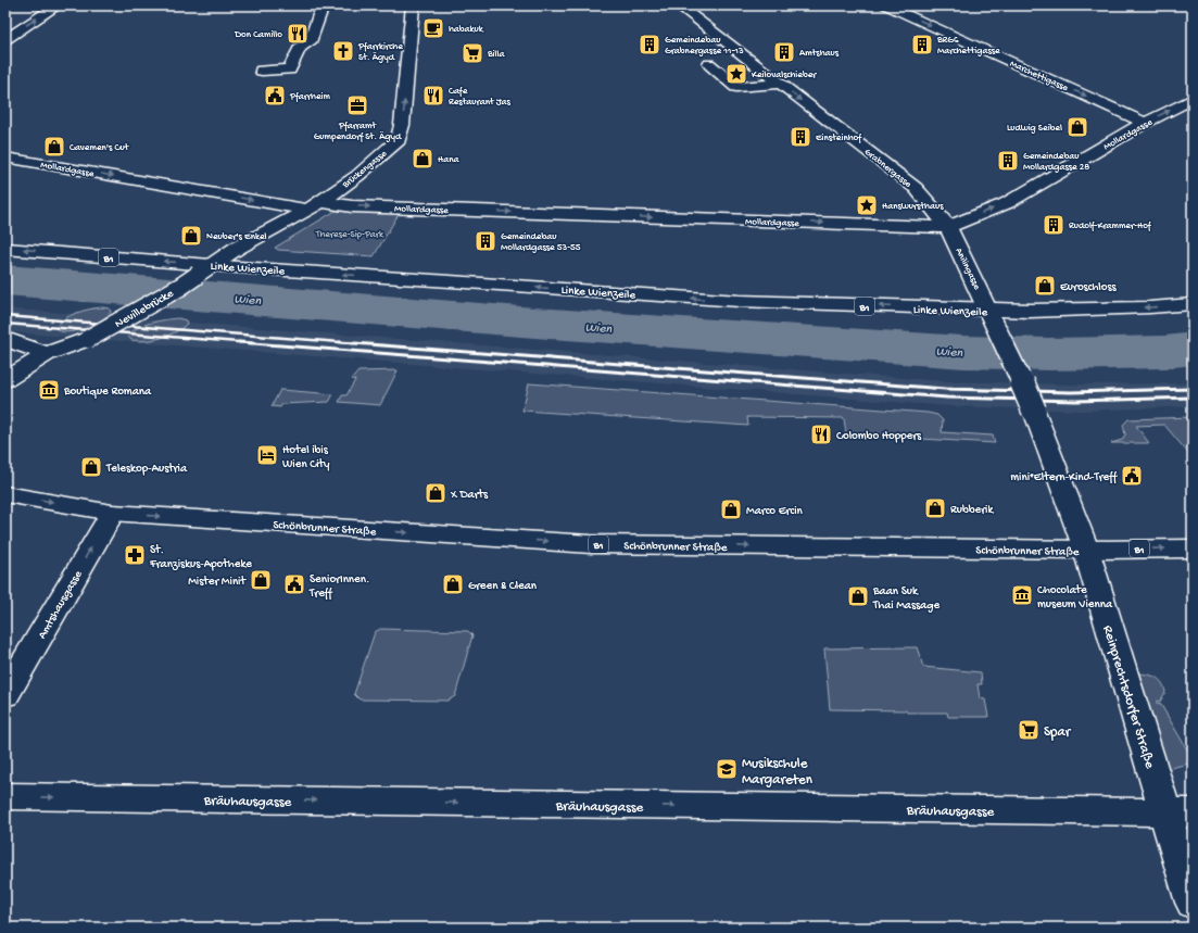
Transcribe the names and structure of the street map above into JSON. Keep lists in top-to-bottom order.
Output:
{
  "streets": {
    "street": [
      "Marchettigasse",
      "Mollardgasse",
      "Grabnergasse",
      "Brückengasse",
      "B1",
      "Linke Wienzeile",
      "Anilingasse",
      "Nevillebrücke",
      "Schönbrunner Straße",
      "Amtshausgasse",
      "Reinprechtsdorfer Straße",
      "Bräuhausgasse"
    ]
  },
  "crossings": [
    ["Marchettigasse", "Mollardgasse"],
    ["Mollardgasse", "Grabnergasse"],
    ["Mollardgasse", "Brückengasse"],
    ["Mollardgasse", "Anilingasse"],
    ["Grabnergasse", "Anilingasse"],
    ["Brückengasse", "Linke Wienzeile"],
    ["Brückengasse", "Nevillebrücke"],
    ["Linke Wienzeile", "Anilingasse"],
    ["Linke Wienzeile", "Nevillebrücke"],
    ["Anilingasse", "Reinprechtsdorfer Straße"],
    ["Schönbrunner Straße", "Amtshausgasse"],
    ["Schönbrunner Straße", "Reinprechtsdorfer Straße"],
    ["Reinprechtsdorfer Straße", "Bräuhausgasse"]
  ],
  "one_way": [
    "Marchettigasse",
    "Mollardgasse",
    "Grabnergasse",
    "Brückengasse",
    "Linke Wienzeile",
    "Schönbrunner Straße",
    "Amtshausgasse",
    "Bräuhausgasse"
  ],
  "water": ["Wien"],
  "parks": ["Therese-Sip-Park"],
  "places": {
    "cafe": ["habakuk"],
    "restaurant": ["Don Camillo", "Cafe Restaurant Jas", "Colombo Hoppers"],
    "building": [
      "Gemeindebau Grabnergasse 11-13",
      "BRG6 Marchettigasse",
      "Amtshaus",
      "Einsteinhof",
      "Gemeindebau Mollardgasse 28",
      "Rudolf-Krammer-Hof",
      "Gemeindebau Mollardgasse 53-55"
    ],
    "church": ["Pfarrkirche St. Ägyd"],
    "supermarket": ["Billa", "Spar"],
    "place": ["Keilovalschieber", "Hanswursthaus"],
    "public building": ["Pfarrheim", "mini*Eltern-Kind-Treff", "SeniorInnen. Treff"],
    "office": ["Pfarramt Gumpendorf St. Ägyd"],
    "shop": [
      "Ludwig Seibel",
      "Cavemen's Cut",
      "Hana",
      "Neuber's Enkel",
      "Euroschloss",
      "Teleskop-Austria",
      "X Darts",
      "Rubberik",
      "Marco Ercin",
      "Mister Minit",
      "Green & Clean",
      "Baan Suk Thai Massage"
    ],
    "museum": ["Boutique Romana", "Chocolate museum Vienna"],
    "hotel": ["Hotel ibis Wien City"],
    "pharmacy": ["St. Franziskus-Apotheke"],
    "school or university": ["Musikschule Margareten"]
  }
}
